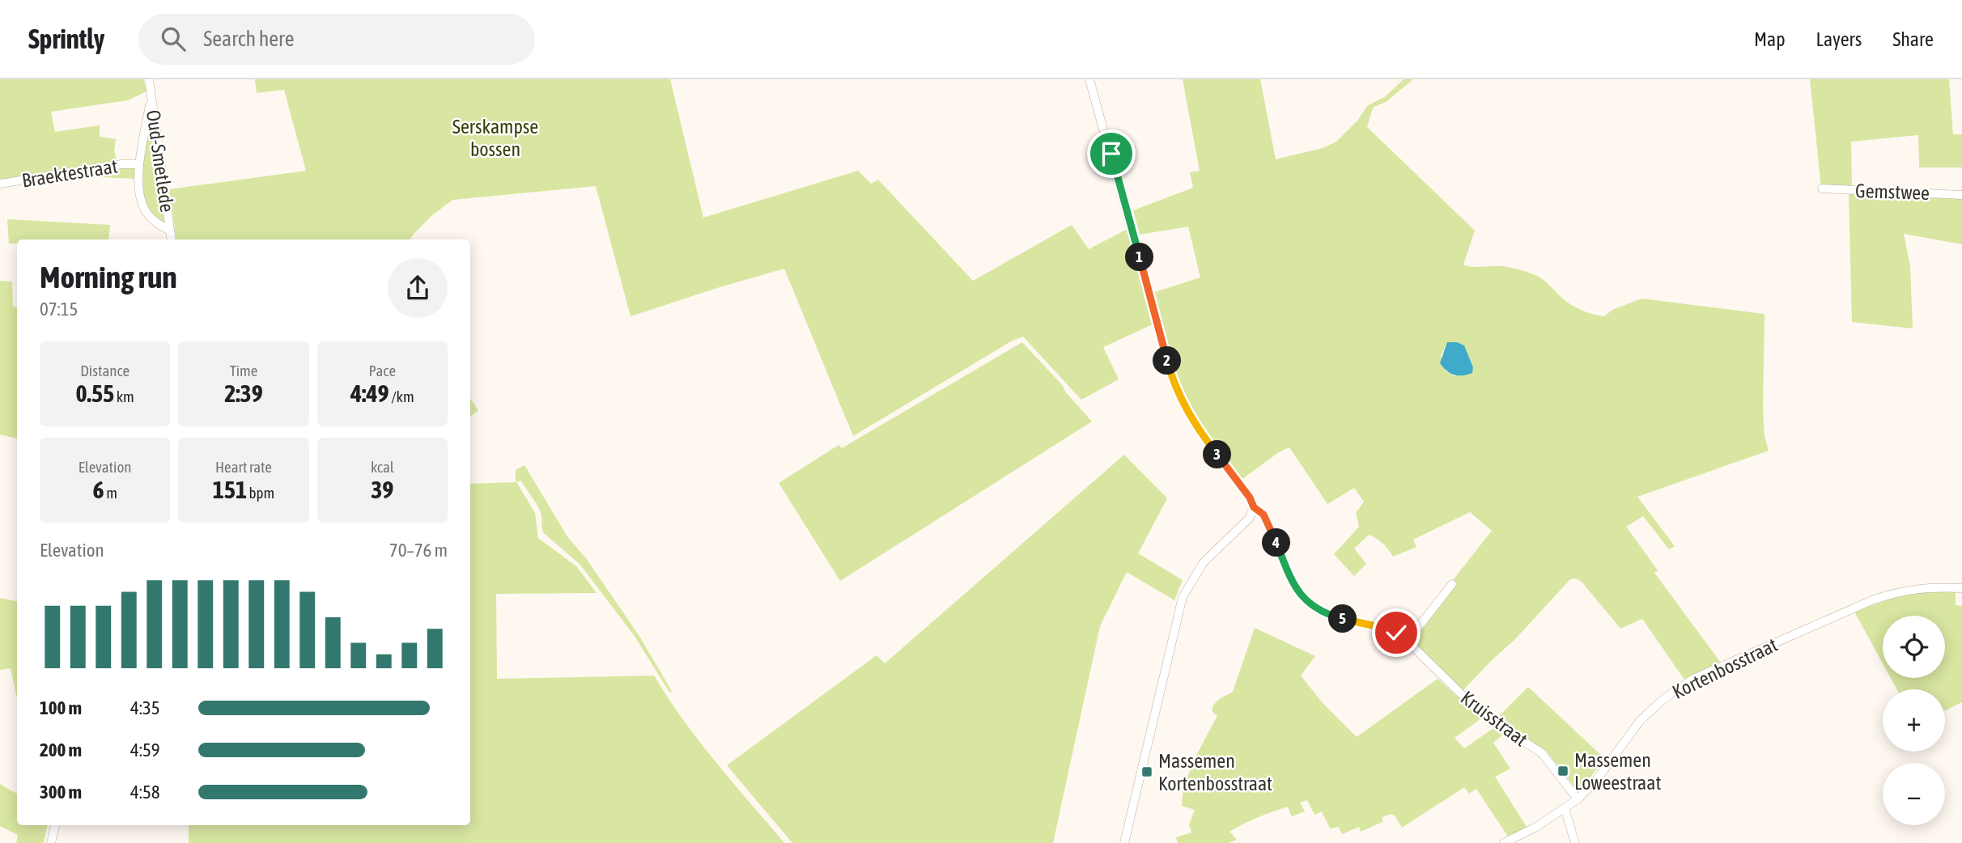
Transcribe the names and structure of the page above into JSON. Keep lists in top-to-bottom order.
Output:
{
  "streets": {
    "street": [
      "Oud-Smetlede",
      "Braektestraat",
      "Gemstwee",
      "Kortenbosstraat",
      "Kruisstraat"
    ]
  },
  "crossings": [
    ["Kortenbosstraat", "Kruisstraat"]
  ],
  "parks": ["Serskampse bossen"],
  "places": {
    "transit": ["Massemen Loweestraat", "Massemen Kortenbosstraat"]
  },
  "page": {
    "header": "Sprintly",
    "search": "Search here",
    "nav": ["Map", "Layers", "Share"],
    "heading": ["Morning run", "07:15"],
    "pins": [
      "1",
      "2",
      "3",
      "4",
      "5"
    ],
    "stats": [
      ["Distance", "0.55 km"],
      ["Time", "2:39"],
      ["Pace", "4:49 /km"],
      ["Elevation", "6 m"],
      ["Heart rate", "151 bpm"],
      ["kcal", "39"]
    ],
    "chart": ["Elevation", "70–76 m"],
    "map_buttons": ["+", "−"],
    "list": [
      {
        "name": "100 m",
        "note": "4:35"
      },
      {
        "name": "200 m",
        "note": "4:59"
      },
      {
        "name": "300 m",
        "note": "4:58"
      }
    ]
  }
}
